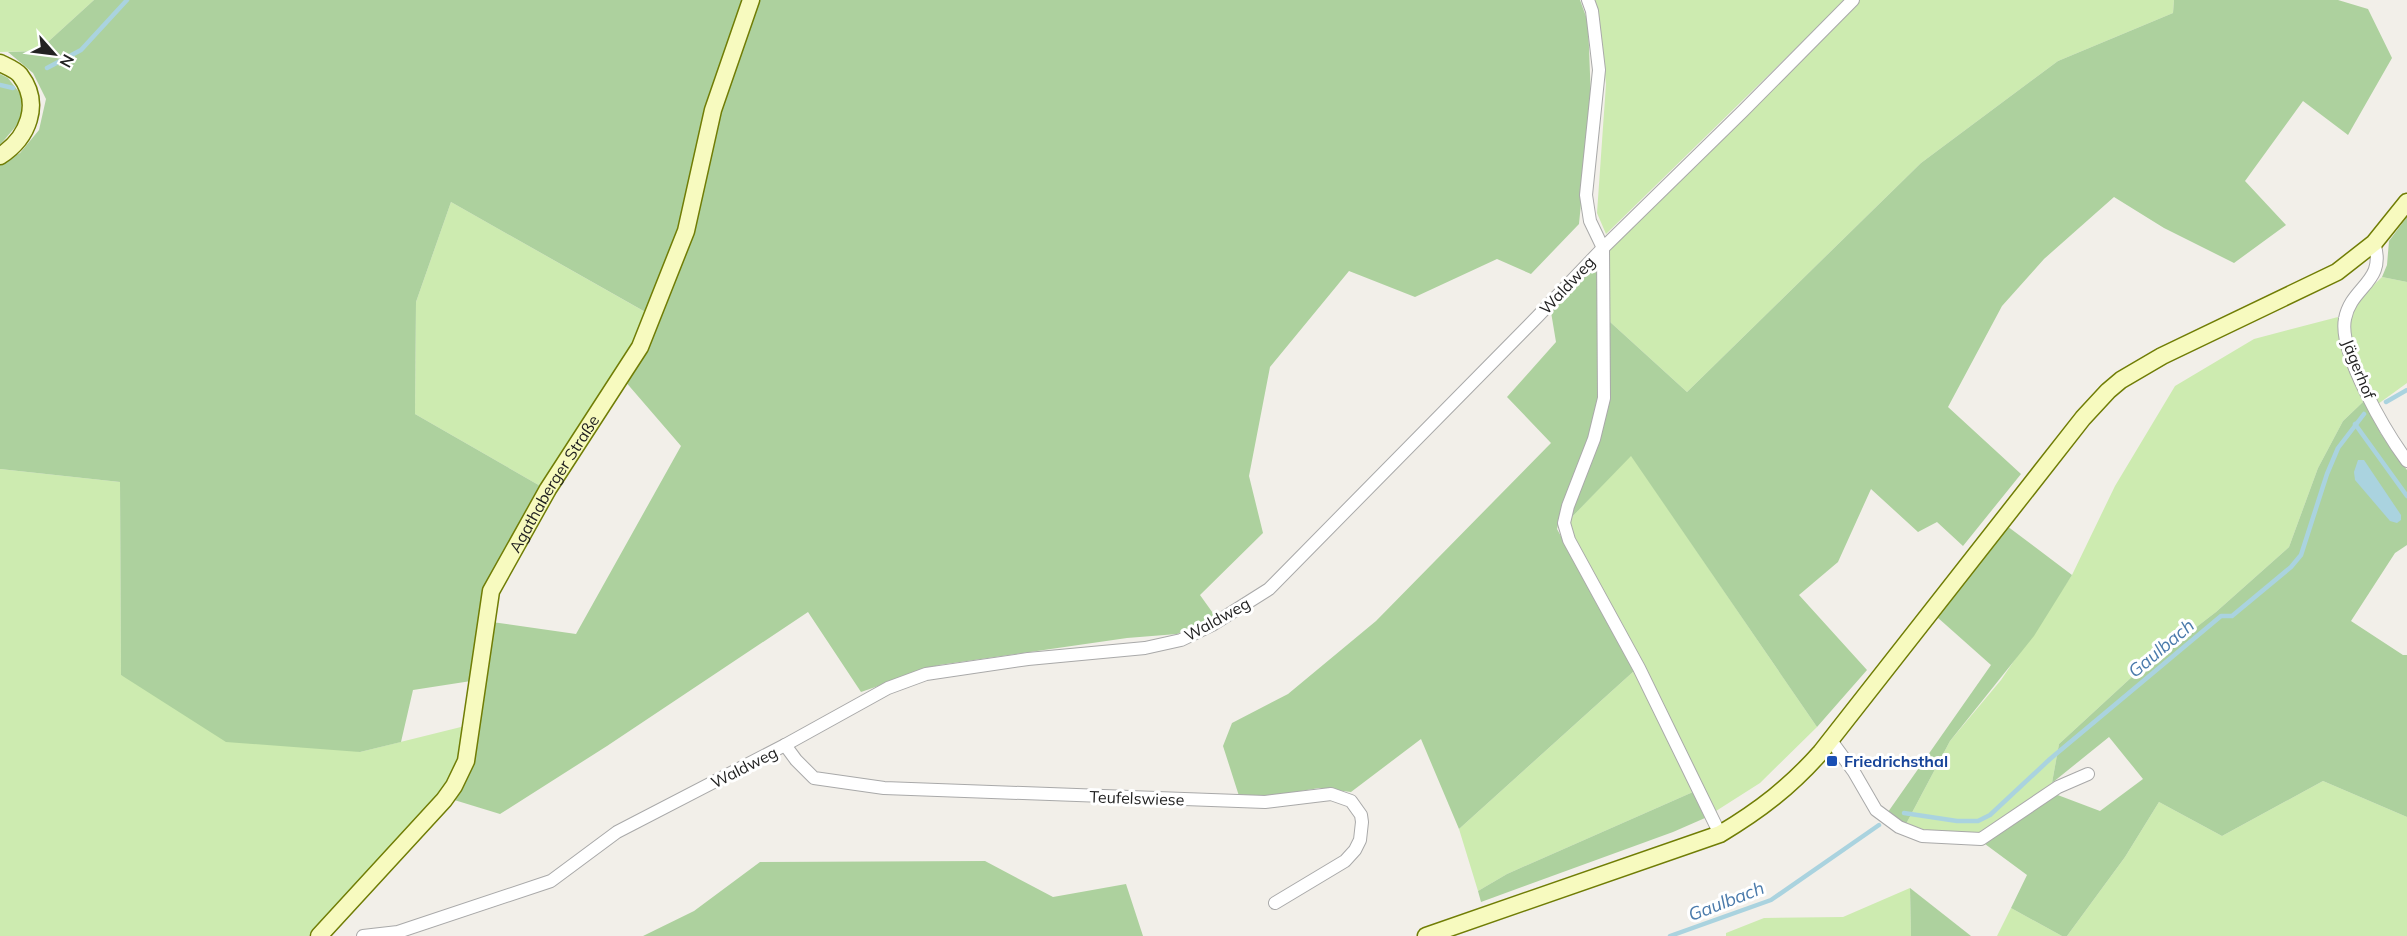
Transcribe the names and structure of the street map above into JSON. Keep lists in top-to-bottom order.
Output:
{
  "streets": {
    "main road": ["Agathaberger Straße"],
    "street": ["Waldweg", "Jägerhof", "Teufelswiese"]
  },
  "crossings": [
    ["Waldweg", "Teufelswiese"]
  ],
  "water": ["Gaulbach"],
  "places": {
    "transit": ["Friedrichsthal"]
  },
  "north": "bottom right"
}
